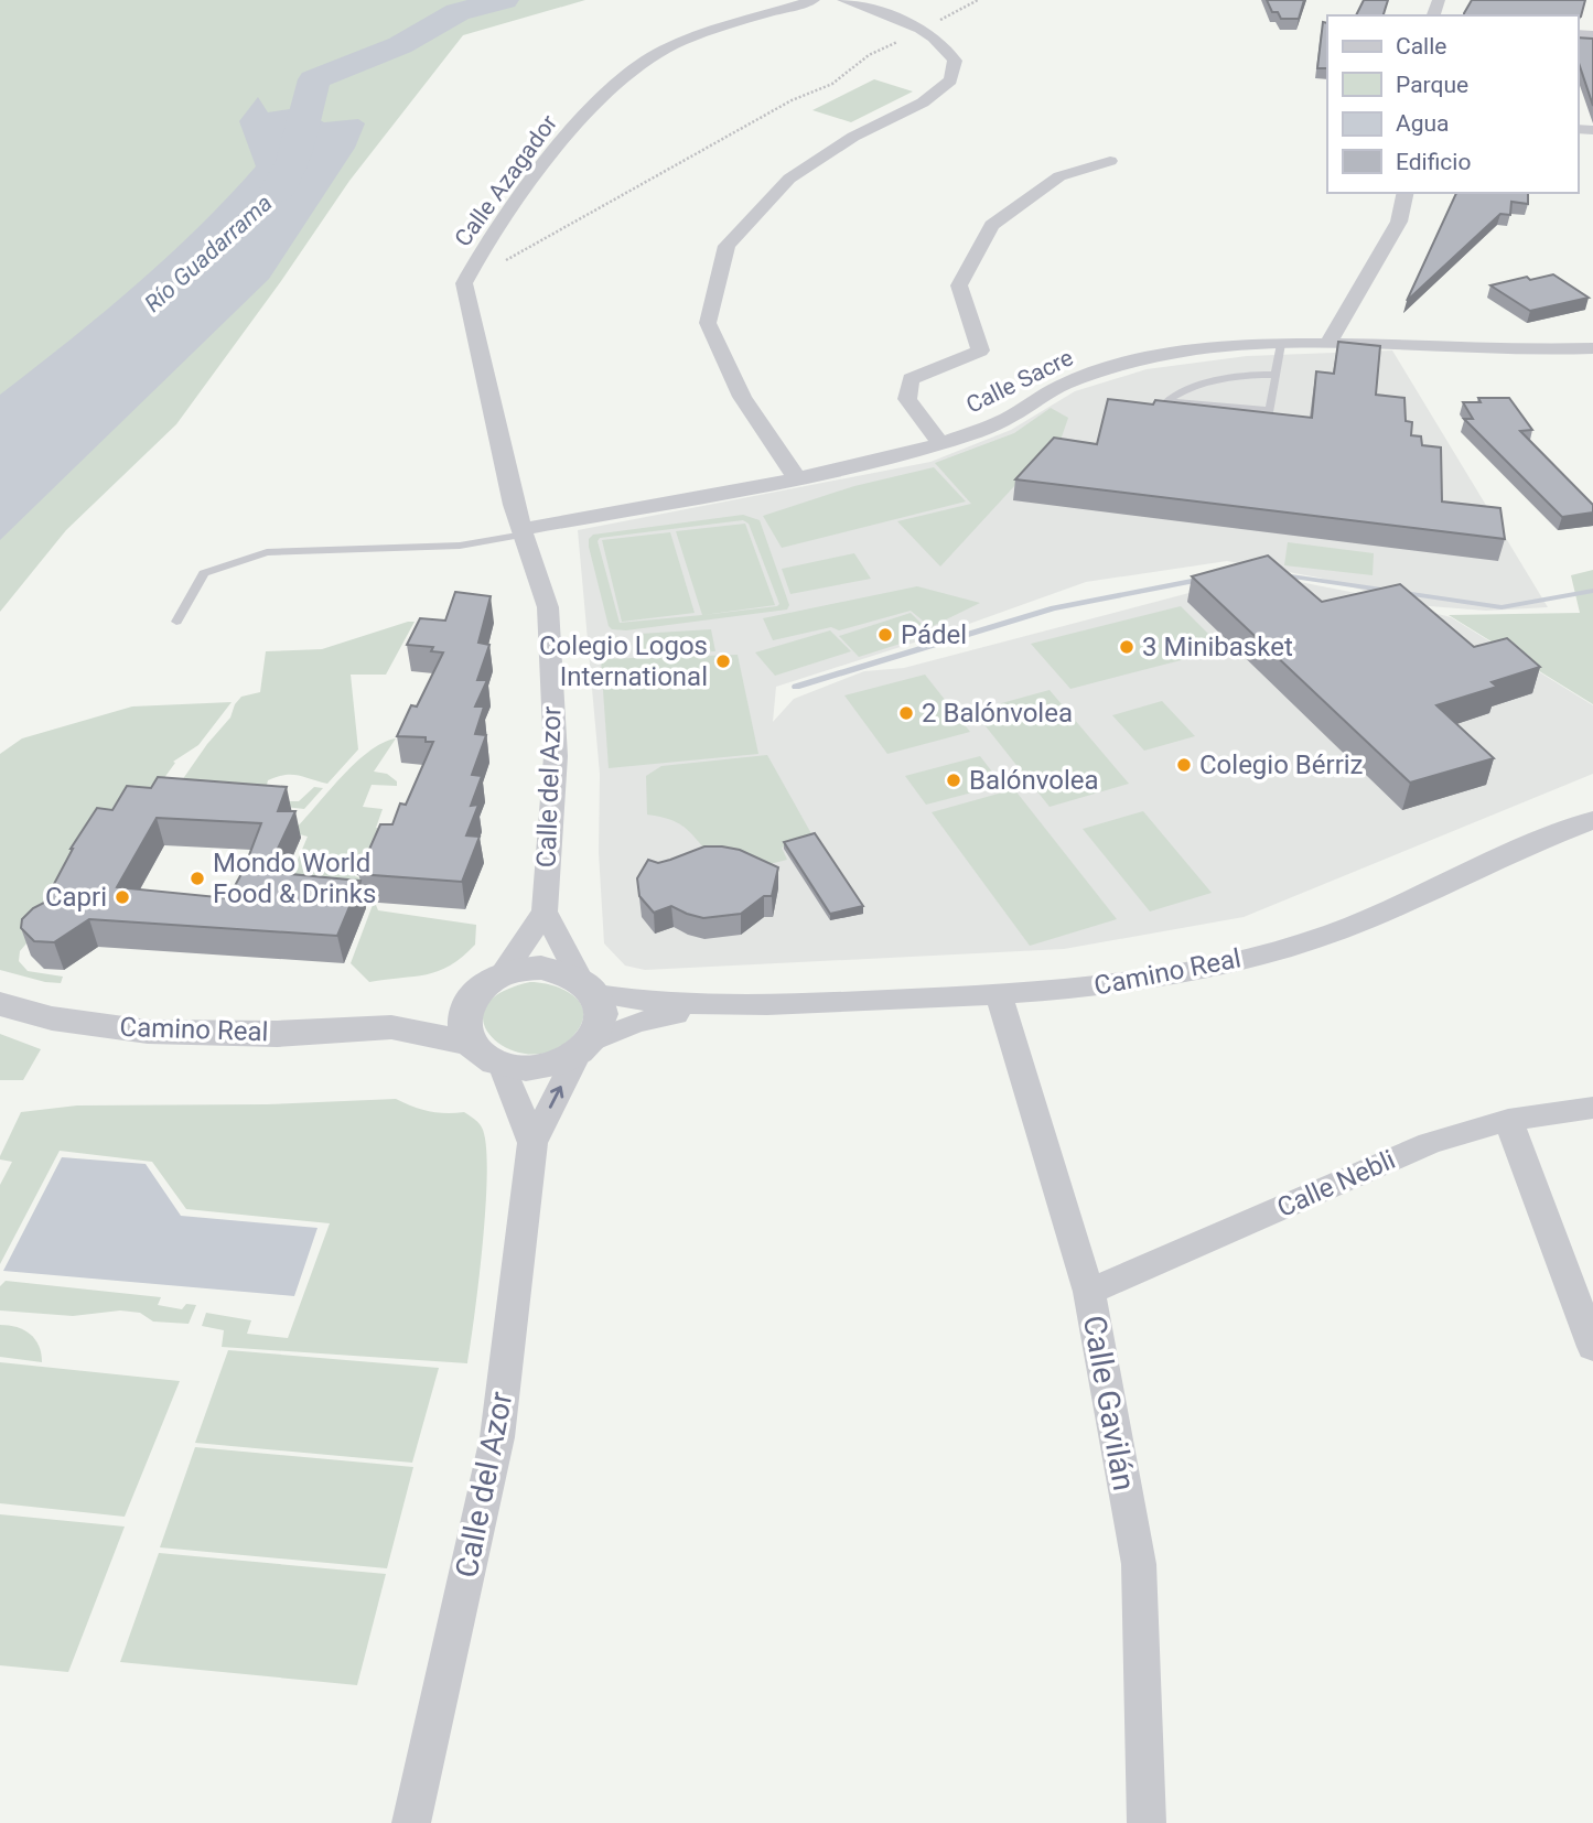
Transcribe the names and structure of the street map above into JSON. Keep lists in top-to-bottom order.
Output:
{
  "streets": {
    "street": [
      "Calle Azagador",
      "Calle Sacre",
      "Calle del Azor",
      "Camino Real",
      "Calle Nebli",
      "Calle Gavilán"
    ]
  },
  "crossings": [
    ["Calle Azagador", "Calle Sacre"],
    ["Calle Azagador", "Calle del Azor"],
    ["Calle Sacre", "Calle del Azor"],
    ["Calle del Azor", "Camino Real"],
    ["Camino Real", "Calle Gavilán"],
    ["Calle Nebli", "Calle Gavilán"]
  ],
  "water": ["Río Guadarrama"],
  "places": [
    "Pádel",
    "3 Minibasket",
    "Colegio Logos International",
    "2 Balónvolea",
    "Colegio Bérriz",
    "Balónvolea",
    "Mondo World Food & Drinks",
    "Capri"
  ],
  "legend": [
    "Calle",
    "Parque",
    "Agua",
    "Edificio"
  ]
}
